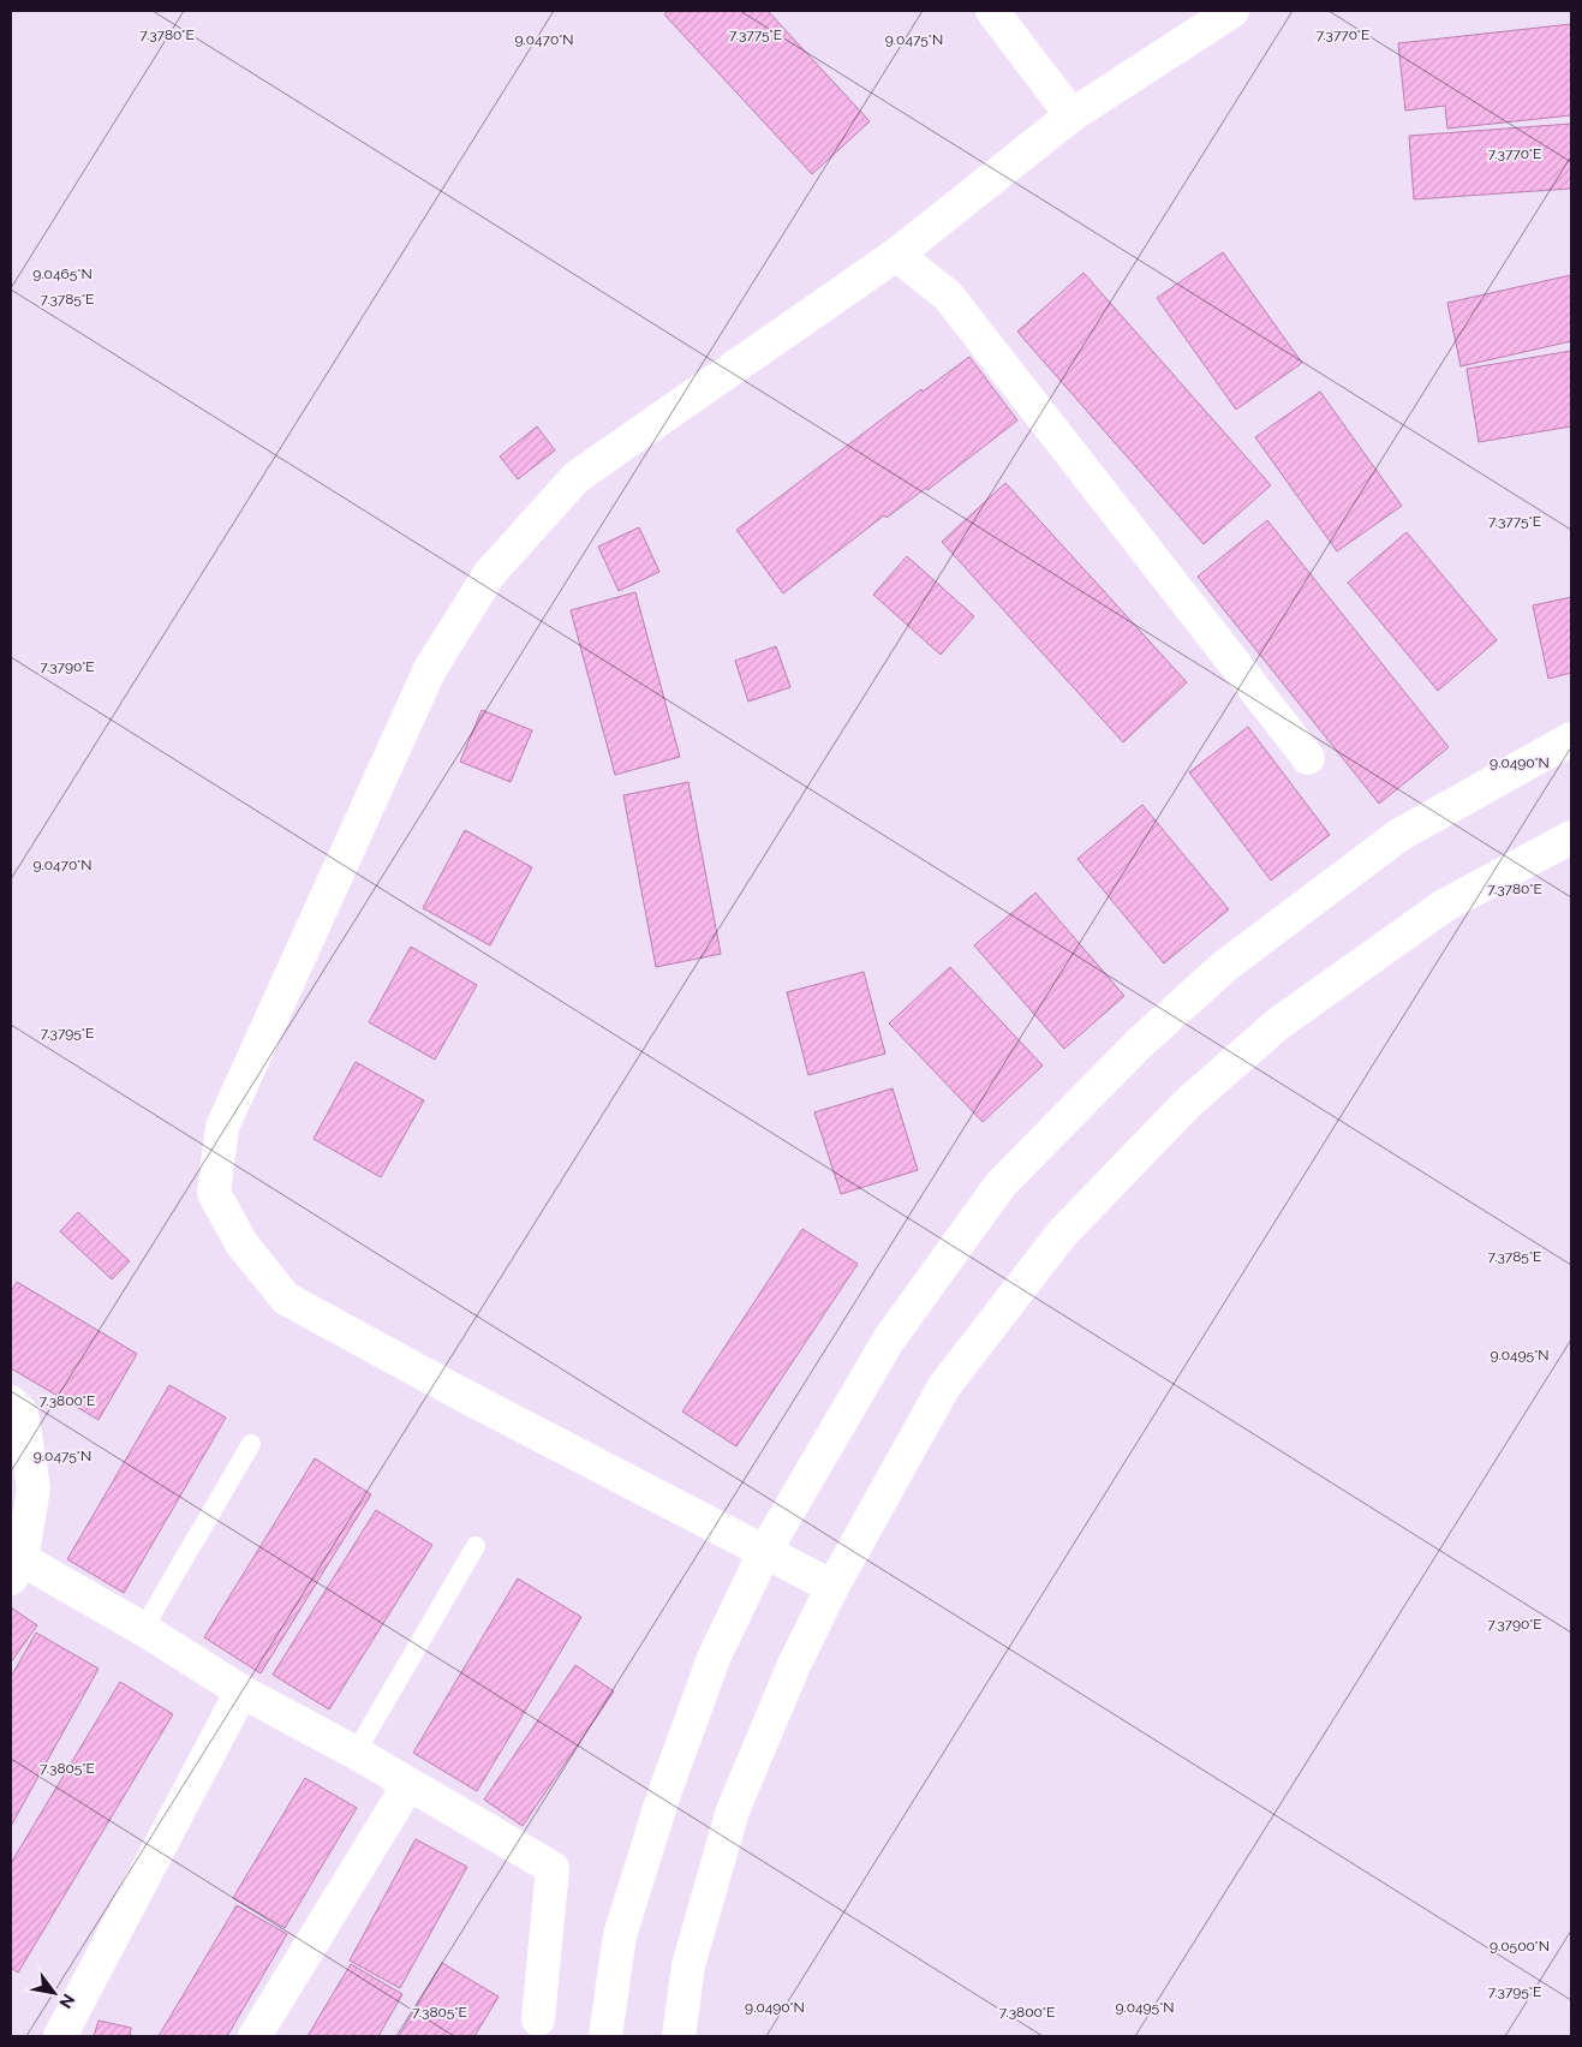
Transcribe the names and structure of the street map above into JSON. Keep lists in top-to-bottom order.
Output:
{
  "north": "bottom right",
  "coordinates": [
    "7.3770°E",
    "7.3780°E",
    "7.3775°E",
    "9.0470°N",
    "9.0475°N",
    "9.0465°N",
    "7.3785°E",
    "7.3790°E",
    "9.0490°N",
    "7.3795°E",
    "9.0495°N",
    "7.3800°E",
    "7.3805°E",
    "9.0500°N"
  ]
}
